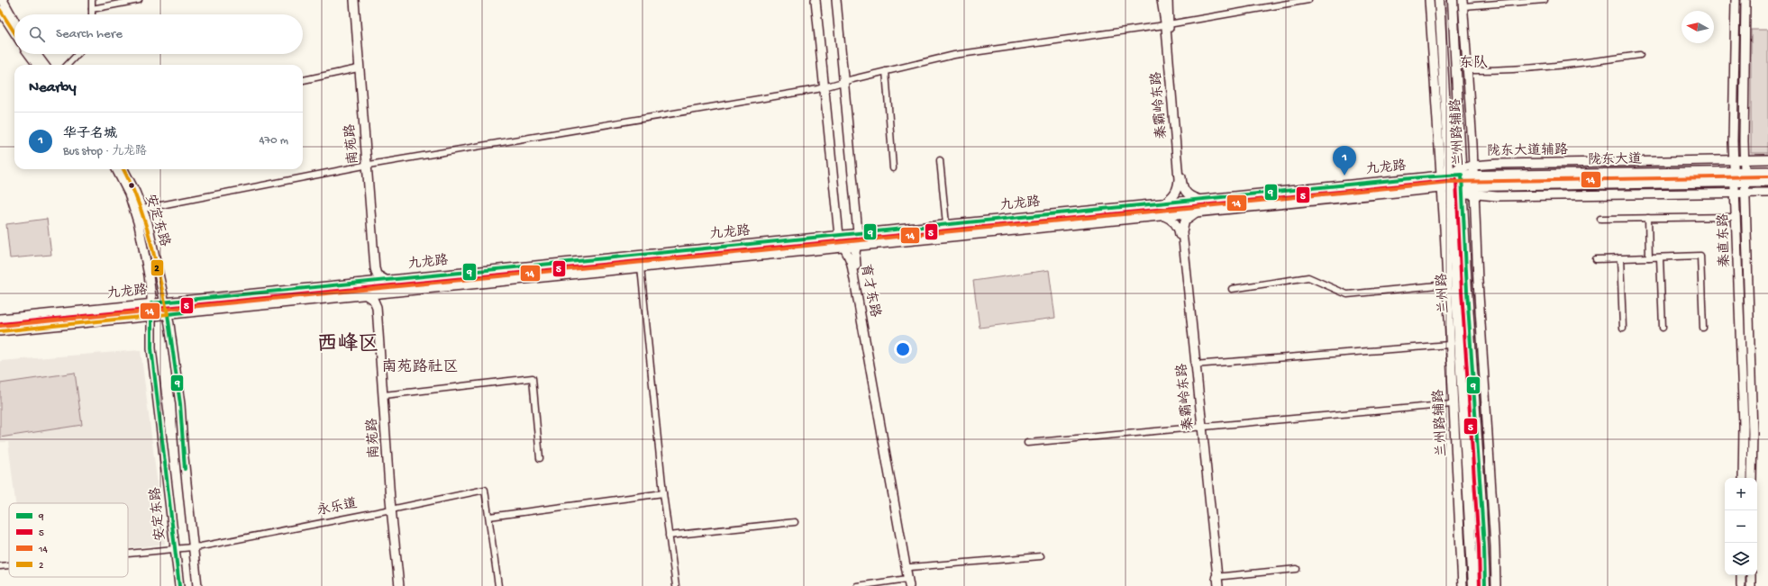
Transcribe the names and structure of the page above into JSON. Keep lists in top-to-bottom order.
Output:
{
  "streets": {
    "main road": ["兰州路"],
    "street": [
      "秦霸岭东路",
      "兰州路辅路",
      "南苑路",
      "陇东大道辅路",
      "陇东大道",
      "九龙路",
      "安定东路",
      "秦直东路",
      "育才东路",
      "永乐道"
    ]
  },
  "crossings": [
    ["秦霸岭东路", "九龙路"],
    ["兰州路辅路", "陇东大道辅路"],
    ["兰州路辅路", "陇东大道"],
    ["兰州路辅路", "九龙路"],
    ["兰州路辅路", "兰州路"],
    ["南苑路", "九龙路"],
    ["南苑路", "永乐道"],
    ["陇东大道辅路", "陇东大道"],
    ["陇东大道辅路", "九龙路"],
    ["陇东大道辅路", "秦直东路"],
    ["陇东大道辅路", "兰州路"],
    ["陇东大道", "九龙路"],
    ["陇东大道", "秦直东路"],
    ["陇东大道", "兰州路"],
    ["九龙路", "安定东路"],
    ["九龙路", "育才东路"],
    ["九龙路", "兰州路"],
    ["安定东路", "永乐道"]
  ],
  "districts": ["东队", "西峰区", "南苑路社区"],
  "lines": [
    "transit line 2",
    "transit line 9",
    "transit line 14",
    "transit line 5"
  ],
  "legend": [
    "9",
    "5",
    "14",
    "2"
  ],
  "north": "left",
  "page": {
    "search": "Search here",
    "heading": "Nearby",
    "list": [
      {
        "mark": "1",
        "name": "华子名城",
        "note": "Bus stop · 九龙路",
        "value": "470 m"
      }
    ],
    "pins": "1",
    "map_buttons": ["+", "−"]
  }
}
